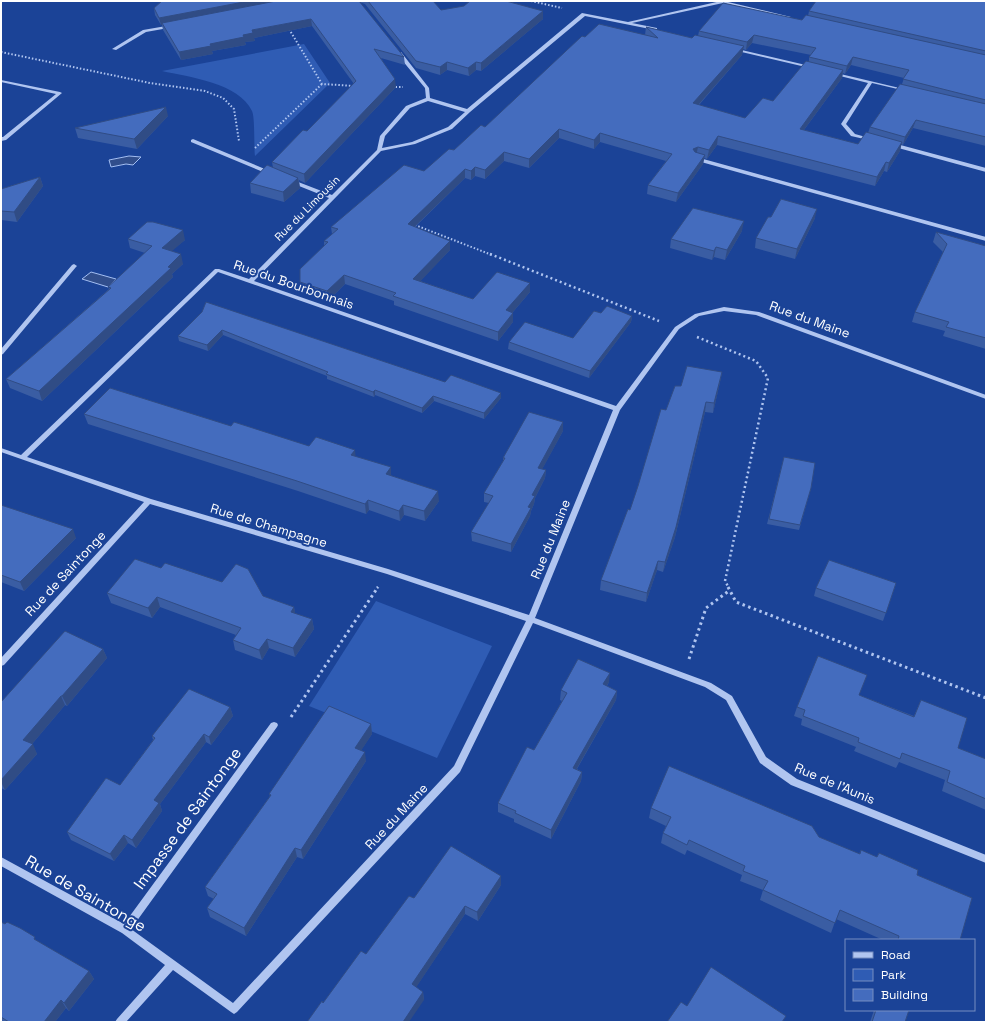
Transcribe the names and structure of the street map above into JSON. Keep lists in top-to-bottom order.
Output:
{
  "streets": {
    "street": [
      "Rue du Limousin",
      "Rue du Bourbonnais",
      "Rue du Maine",
      "Rue de Champagne",
      "Rue de Saintonge",
      "Rue de l'Aunis",
      "Impasse de Saintonge"
    ]
  },
  "crossings": [
    ["Rue du Limousin", "Rue du Bourbonnais"],
    ["Rue du Bourbonnais", "Rue du Maine"],
    ["Rue du Bourbonnais", "Rue de Champagne"],
    ["Rue du Maine", "Rue de Champagne"],
    ["Rue du Maine", "Rue de Saintonge"],
    ["Rue du Maine", "Rue de l'Aunis"],
    ["Rue de Champagne", "Rue de Saintonge"],
    ["Rue de Champagne", "Rue de l'Aunis"],
    ["Rue de Saintonge", "Impasse de Saintonge"]
  ],
  "legend": ["Road", "Park", "Building"]
}
